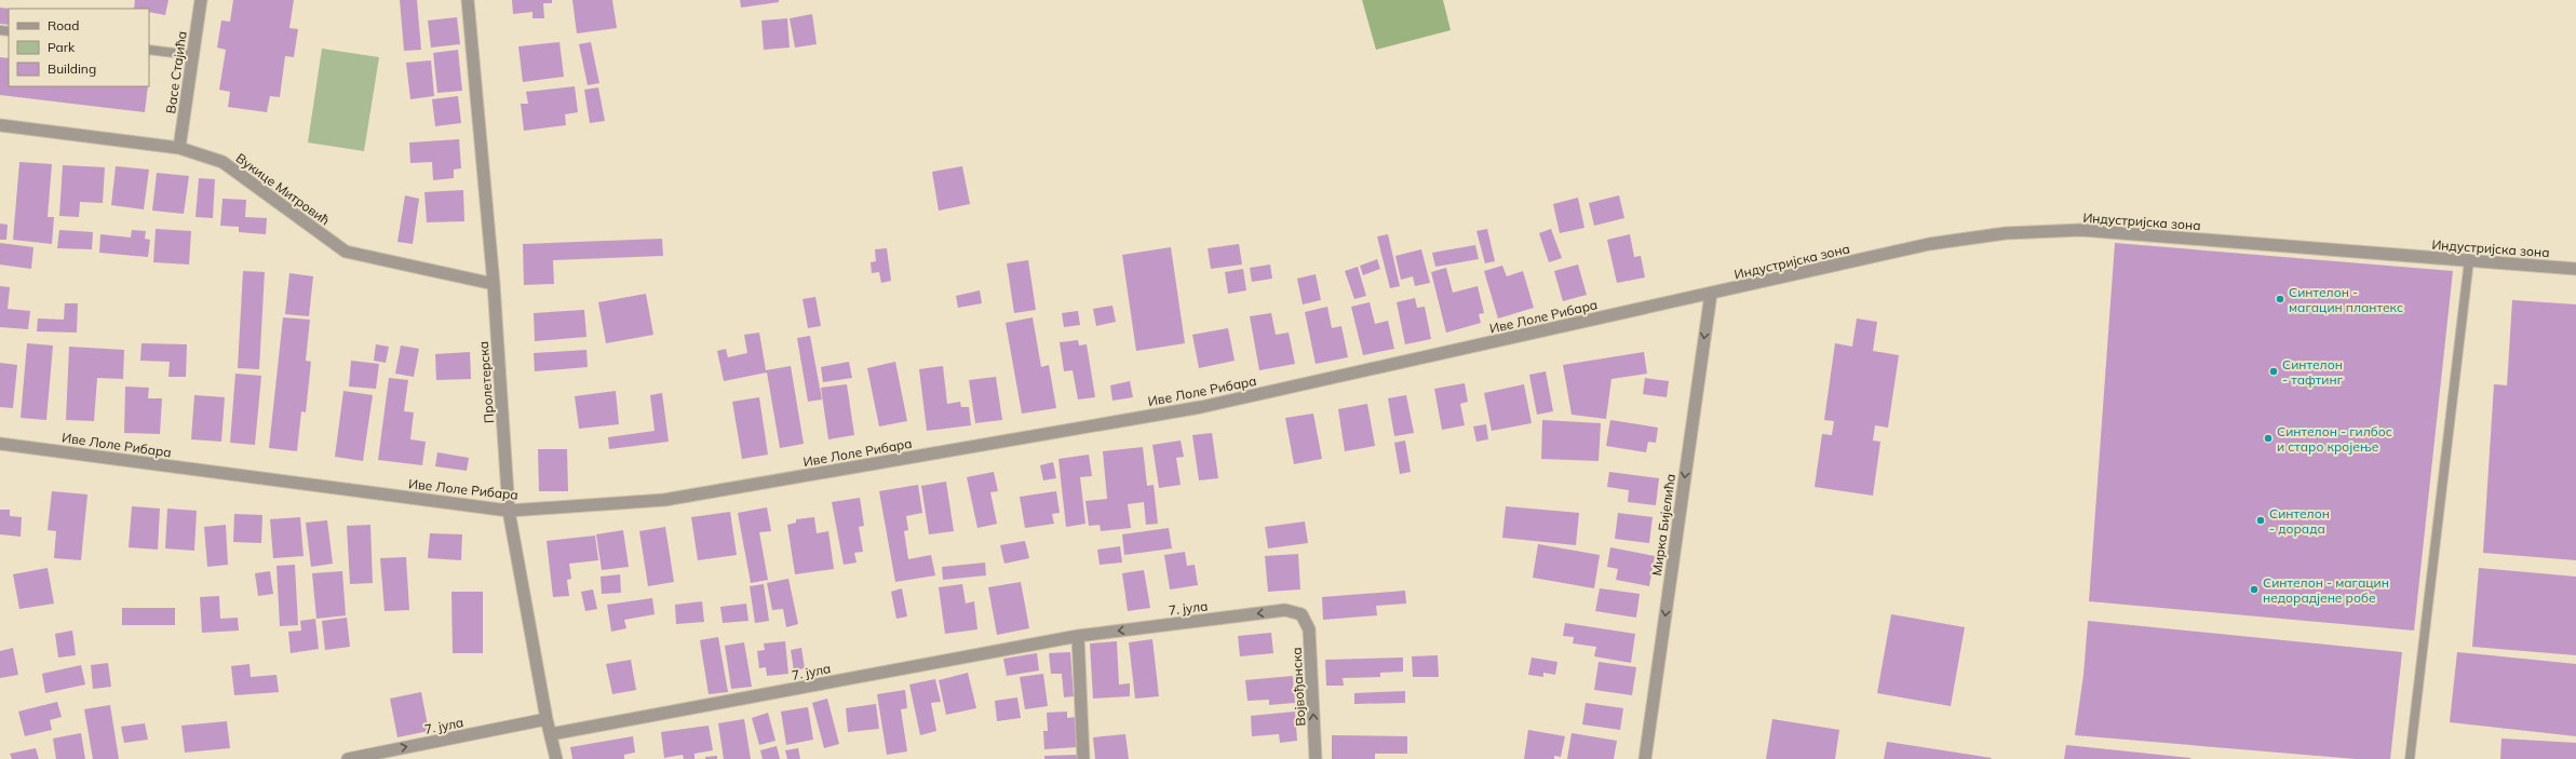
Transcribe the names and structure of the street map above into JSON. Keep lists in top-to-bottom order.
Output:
{
  "streets": {
    "street": [
      "Васе Стајића",
      "Вукице Митровић",
      "Индустријска зона",
      "Иве Лоле Рибара",
      "Пролетерска",
      "Мирка Бијелића",
      "7. јула",
      "Војвођанска"
    ]
  },
  "crossings": [
    ["Васе Стајића", "Вукице Митровић"],
    ["Вукице Митровић", "Пролетерска"],
    ["Индустријска зона", "Иве Лоле Рибара"],
    ["Индустријска зона", "Мирка Бијелића"],
    ["Иве Лоле Рибара", "Пролетерска"],
    ["Иве Лоле Рибара", "Мирка Бијелића"],
    ["Пролетерска", "7. јула"],
    ["7. јула", "Војвођанска"]
  ],
  "one_way": ["Мирка Бијелића", "Војвођанска"],
  "places": [
    "Синтелон - магацин плантекс",
    "Синтелон - тафтинг",
    "Синтелон - гилбос и старо кројење",
    "Синтелон - дорада",
    "Синтелон - магацин недорадјене робе"
  ],
  "legend": ["Road", "Park", "Building"]
}
